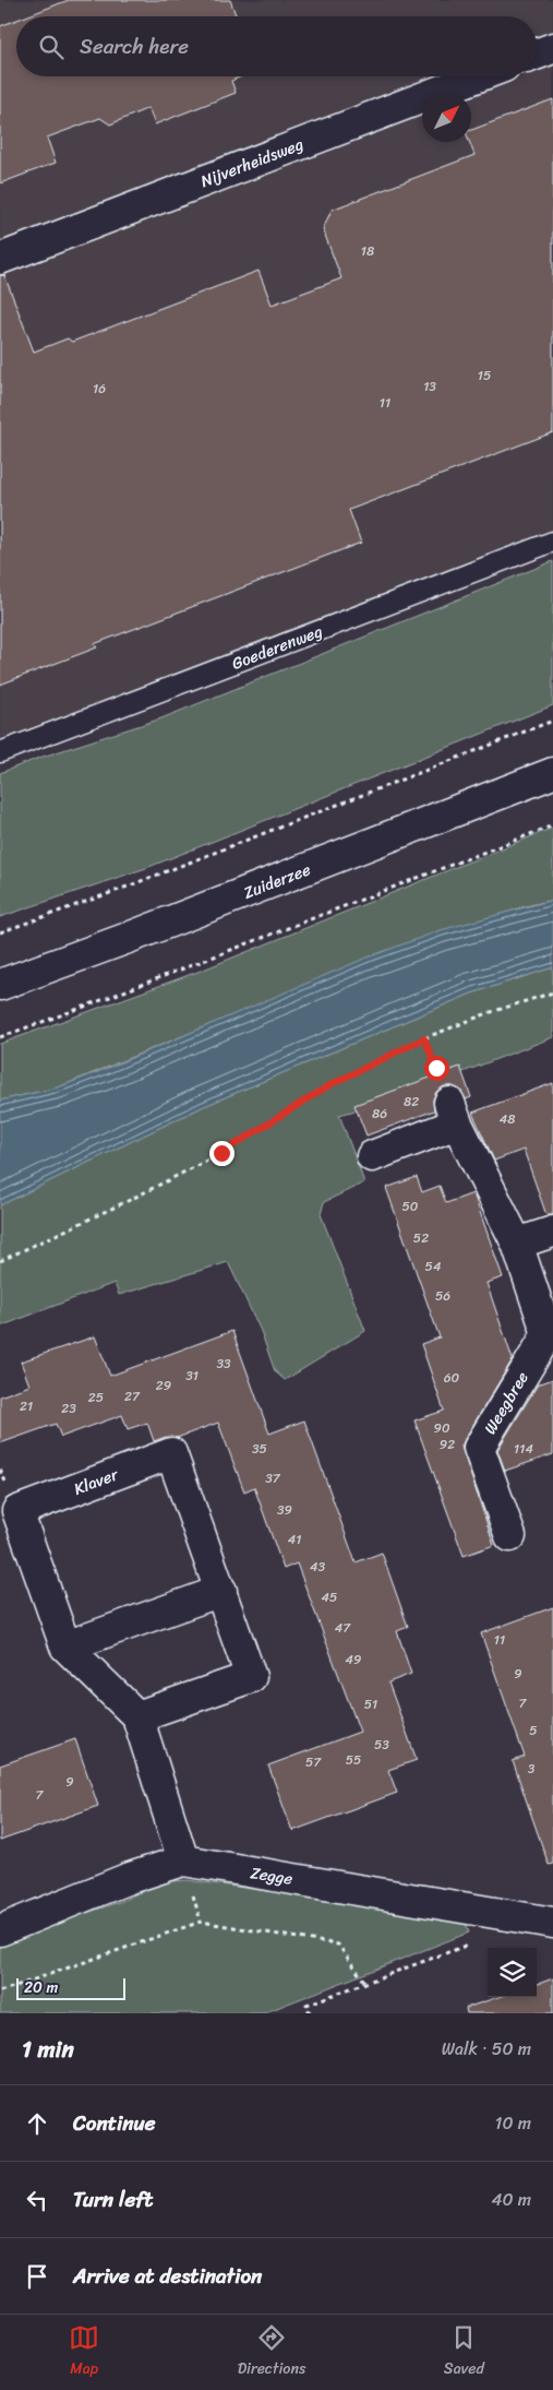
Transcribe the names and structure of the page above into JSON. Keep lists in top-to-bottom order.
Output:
{
  "streets": {
    "street": [
      "Nijverheidsweg",
      "Zuiderzee",
      "Weegbree",
      "Klaver",
      "Zegge"
    ],
    "lane": ["Goederenweg"]
  },
  "crossings": [
    ["Klaver", "Zegge"]
  ],
  "house_numbers": [
    "18",
    "15",
    "13",
    "16",
    "11",
    "82",
    "86",
    "48",
    "50",
    "52",
    "54",
    "56",
    "33",
    "31",
    "60",
    "29",
    "27",
    "25",
    "21",
    "23",
    "90",
    "92",
    "35",
    "114",
    "37",
    "39",
    "41",
    "43",
    "45",
    "47",
    "11",
    "49",
    "9",
    "7",
    "51",
    "5",
    "53",
    "55",
    "57",
    "3",
    "9",
    "7"
  ],
  "scale_bar": "20 m",
  "north": "top right",
  "page": {
    "search": "Search here",
    "scale": "20 m",
    "heading": ["1 min", "Walk · 50 m"],
    "list": [
      ["Continue", "10 m"],
      ["Turn left", "40 m"],
      "Arrive at destination"
    ],
    "nav": ["Map", "Directions", "Saved"]
  }
}
